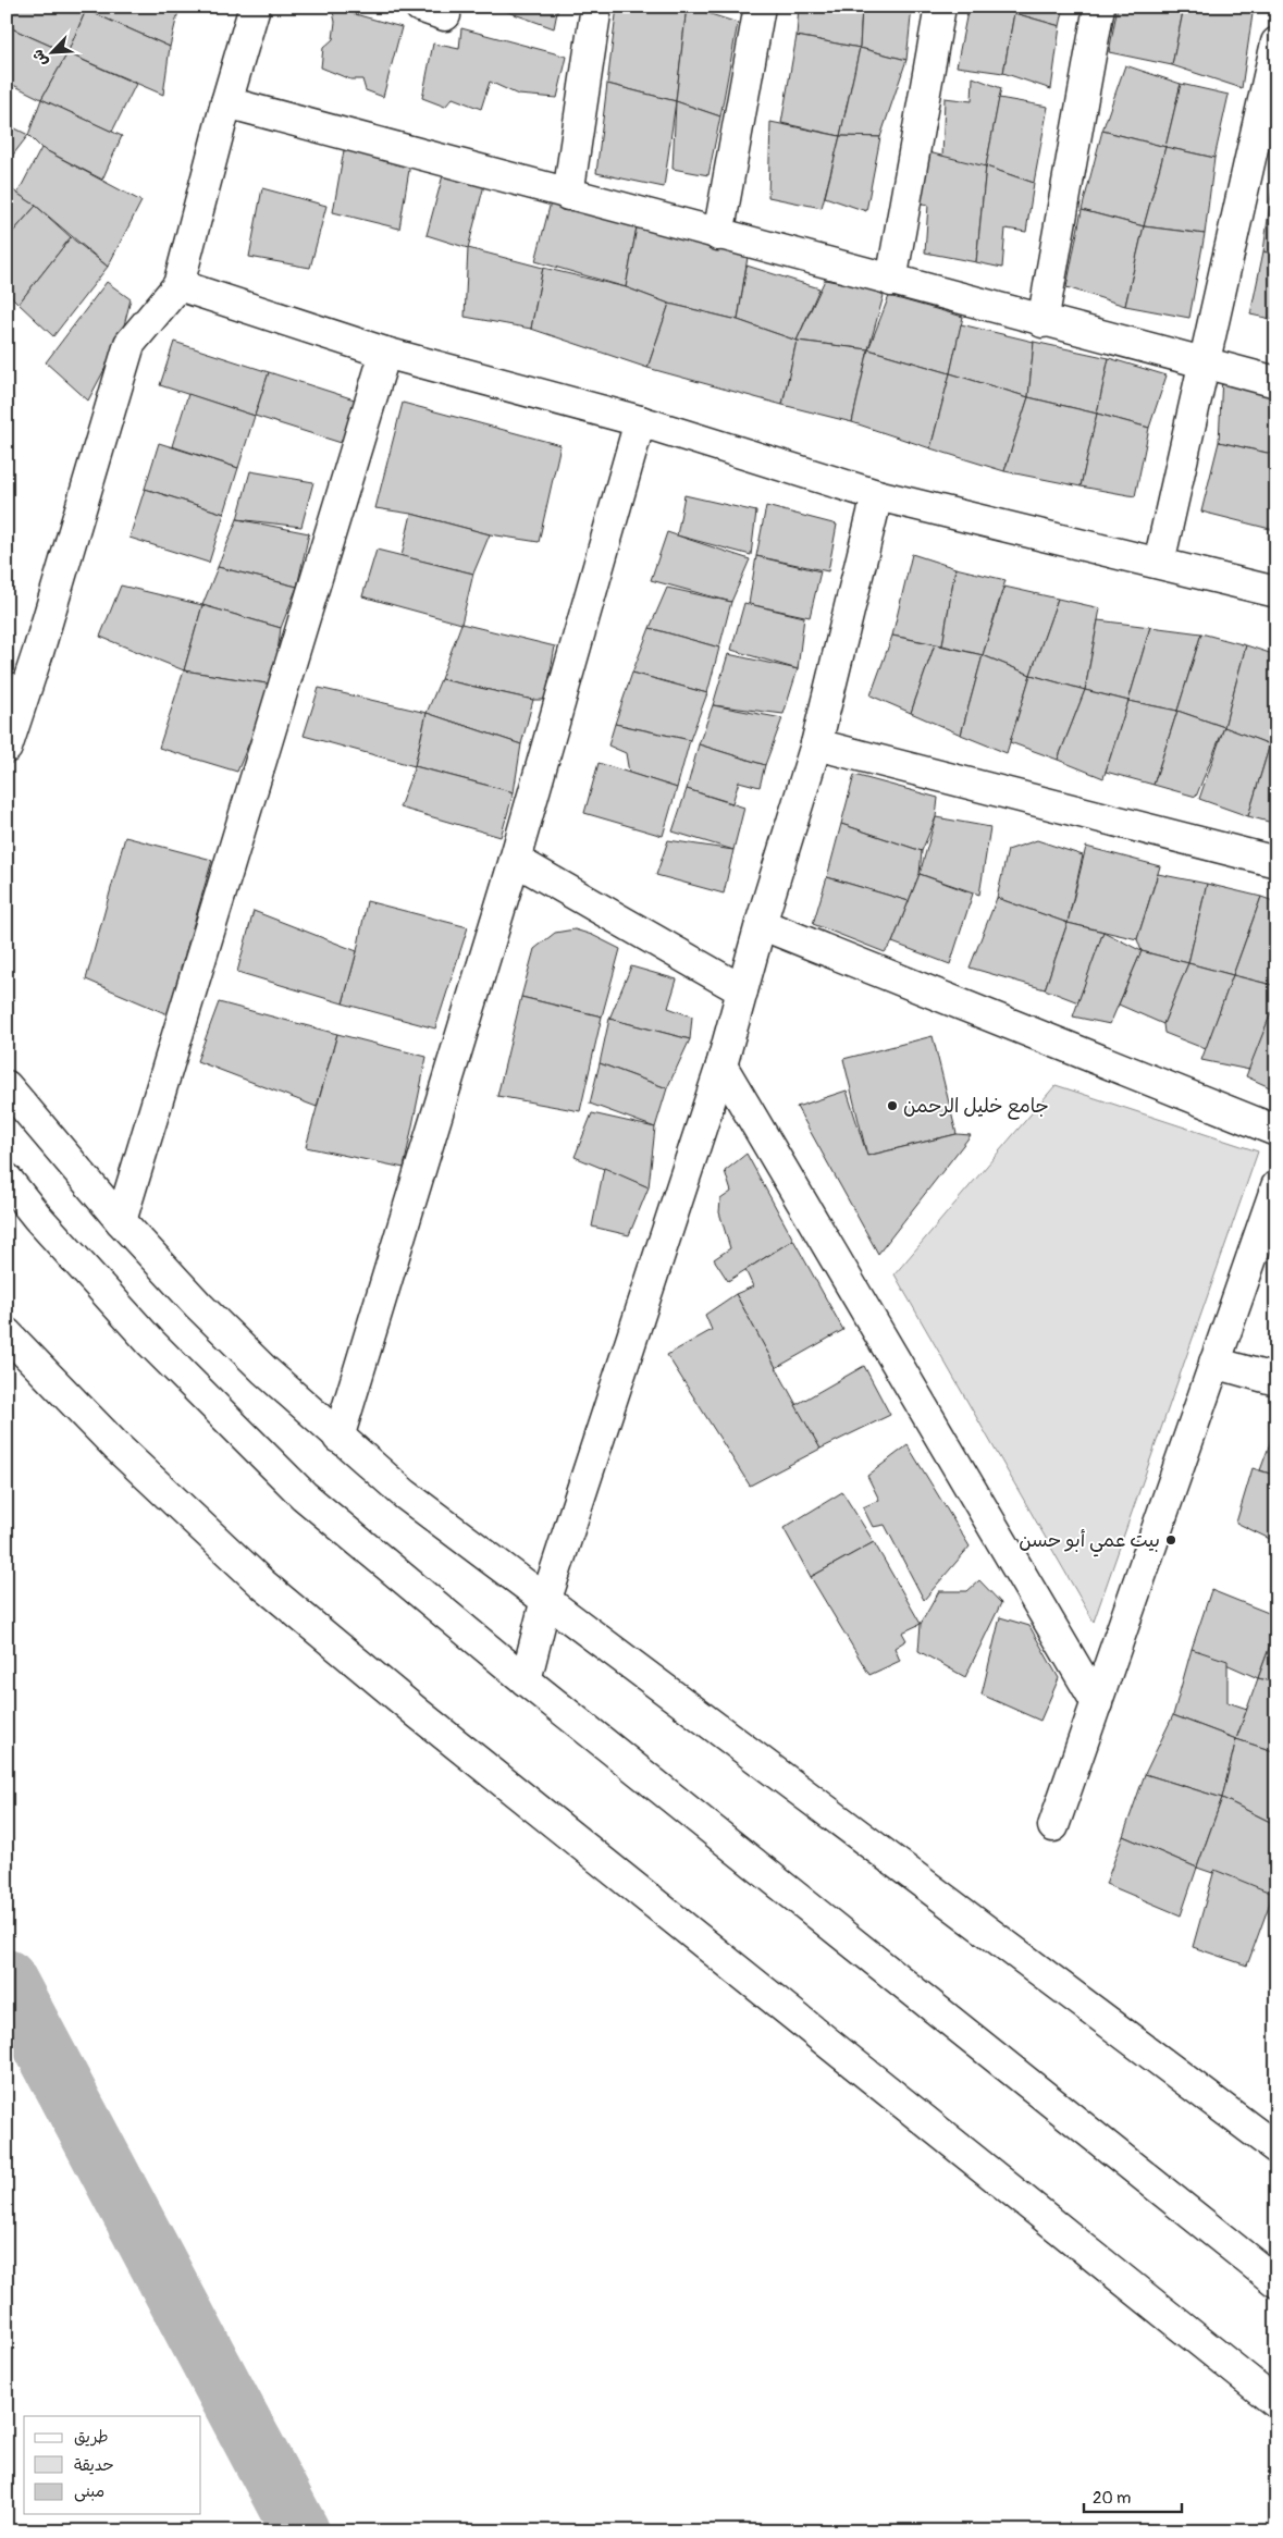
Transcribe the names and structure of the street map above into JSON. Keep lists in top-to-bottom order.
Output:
{
  "places": ["جامع خليل الرحمن", "بيت عمي أبو حسن"],
  "legend": ["طريق", "حديقة", "مبنى"],
  "scale_bar": "20 m",
  "north": "bottom left"
}
